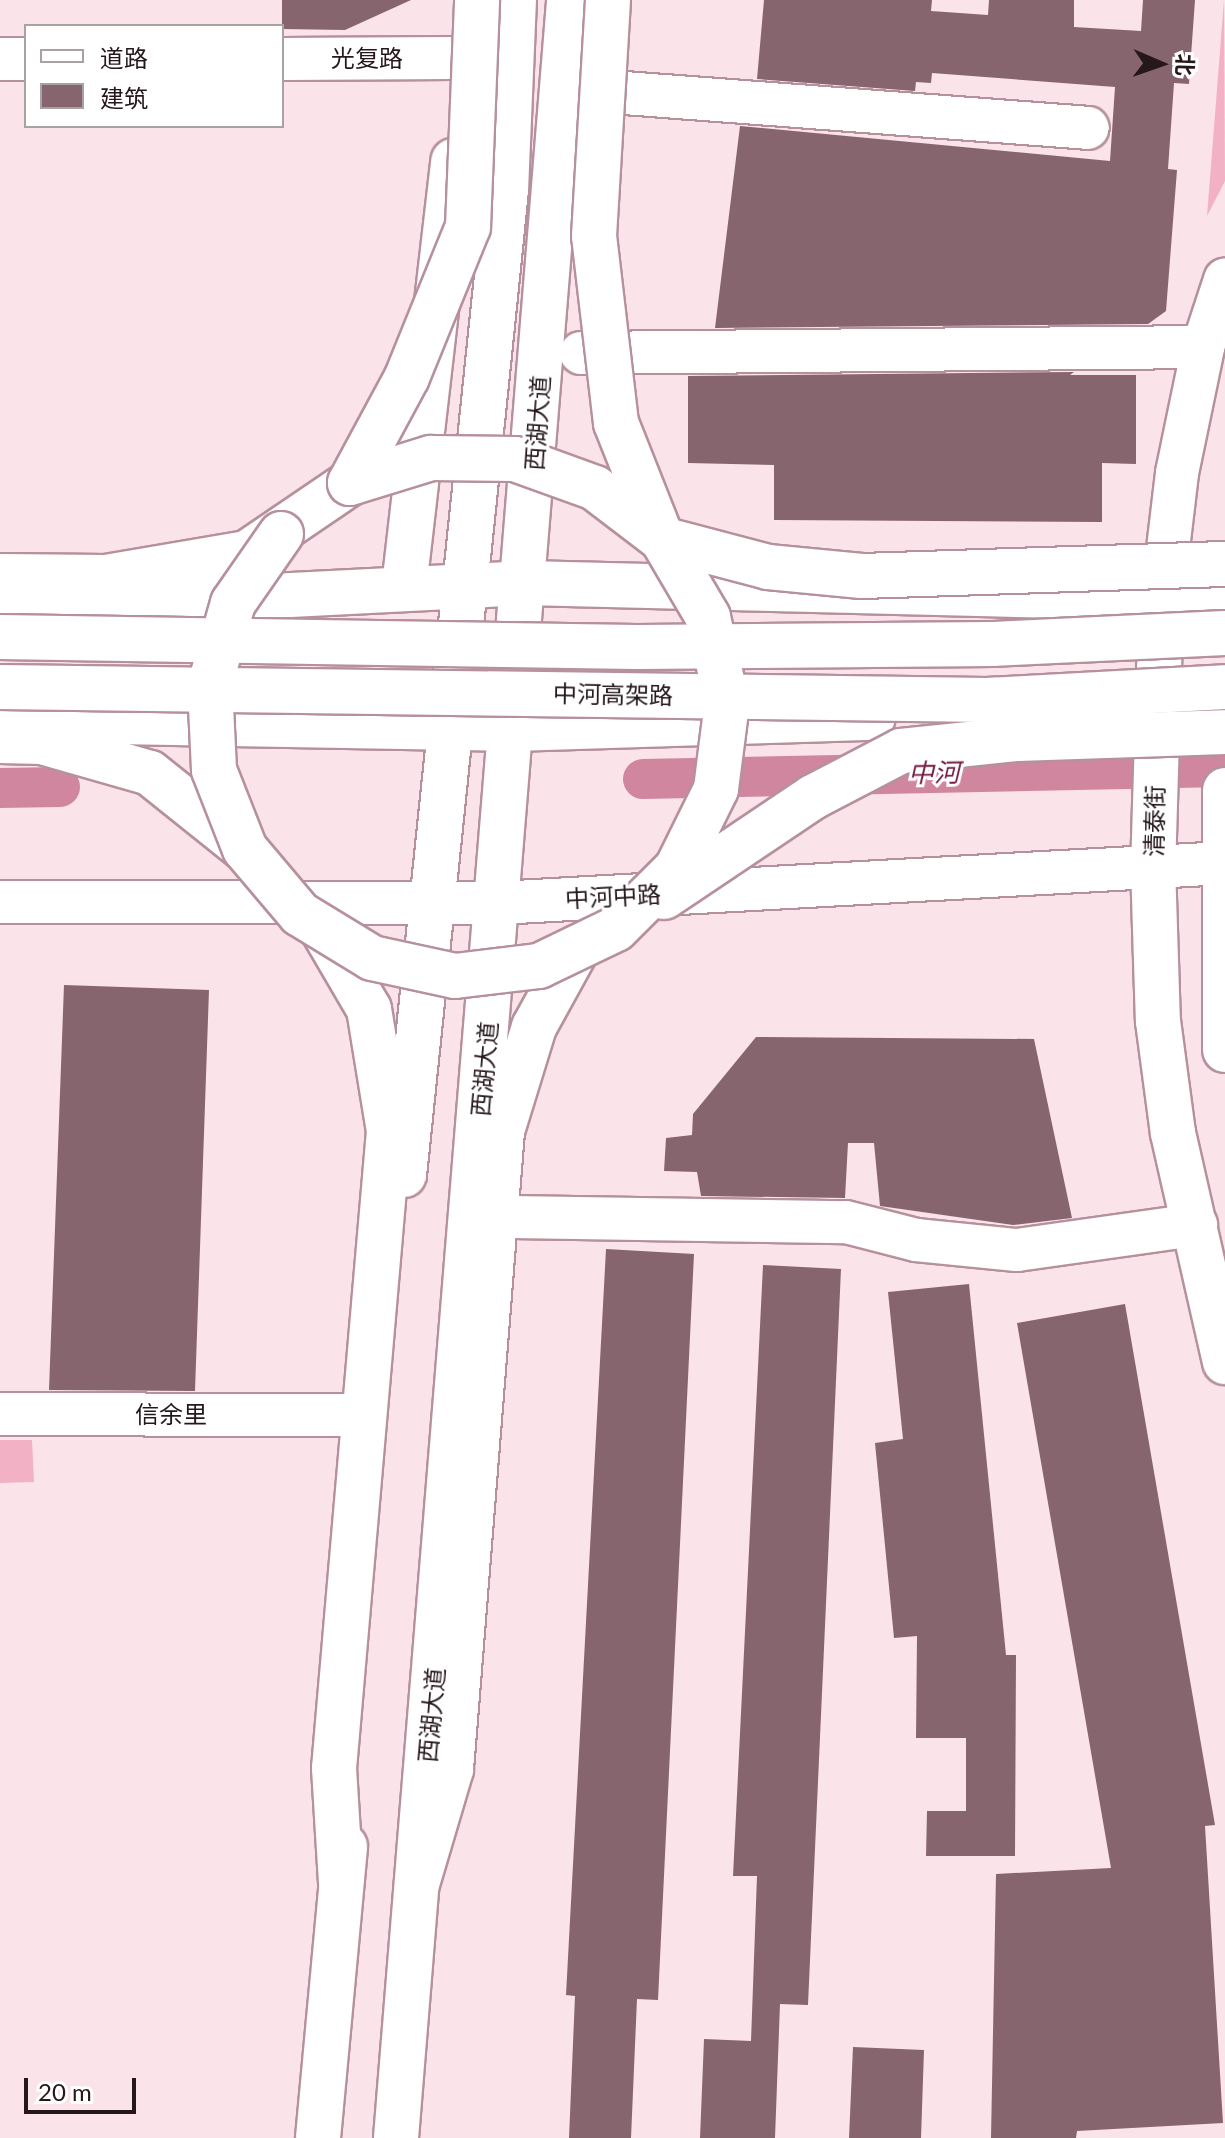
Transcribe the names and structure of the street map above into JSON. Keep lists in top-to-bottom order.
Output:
{
  "streets": {
    "main road": ["西湖大道", "中河高架路", "清泰街"],
    "street": ["光复路", "中河中路", "信余里"]
  },
  "crossings": [
    ["西湖大道", "中河中路"],
    ["清泰街", "中河中路"]
  ],
  "water": ["中河"],
  "legend": ["道路", "建筑"],
  "scale_bar": "20 m",
  "north": "right"
}
